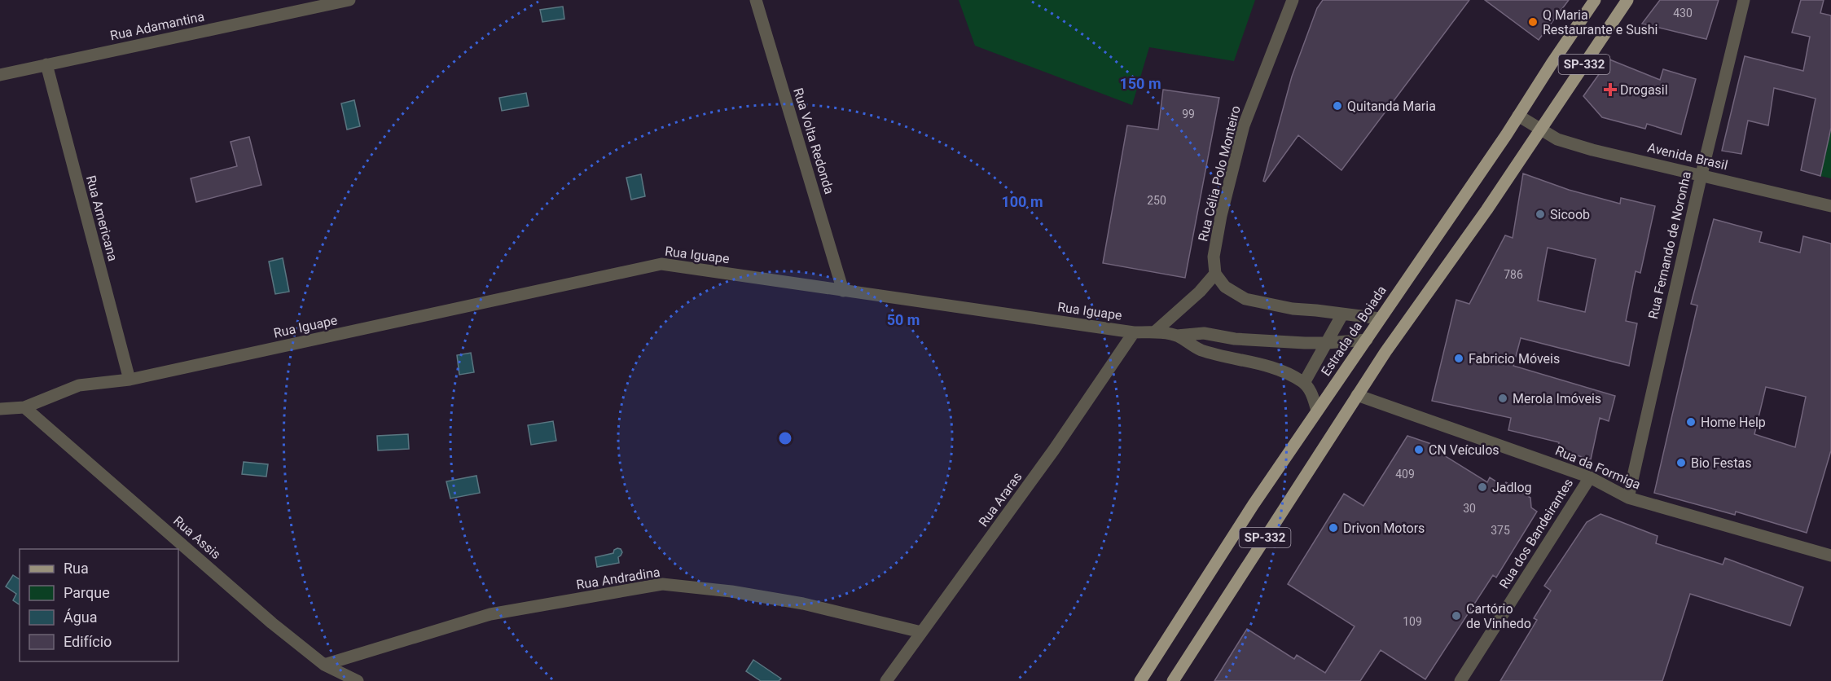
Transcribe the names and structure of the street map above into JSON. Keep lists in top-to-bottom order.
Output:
{
  "streets": {
    "main road": ["SP-332", "Estrada da Boiada"],
    "street": [
      "Rua Adamantina",
      "Rua Volta Redonda",
      "Avenida Brasil",
      "Rua Célia Polo Monteiro",
      "Rua Americana",
      "Rua Fernando de Noronha",
      "Rua Iguape",
      "Rua da Formiga",
      "Rua Araras",
      "Rua dos Bandeirantes",
      "Rua Assis",
      "Rua Andradina"
    ]
  },
  "crossings": [
    ["Rua Adamantina", "Rua Americana"],
    ["SP-332", "Avenida Brasil"],
    ["SP-332", "Rua da Formiga"],
    ["Rua Volta Redonda", "Rua Iguape"],
    ["Avenida Brasil", "Rua Fernando de Noronha"],
    ["Avenida Brasil", "Estrada da Boiada"],
    ["Rua Americana", "Rua Iguape"],
    ["Rua Fernando de Noronha", "Rua da Formiga"],
    ["Rua Iguape", "Rua Araras"],
    ["Rua Iguape", "Rua Assis"],
    ["Rua da Formiga", "Rua dos Bandeirantes"],
    ["Rua Araras", "Rua Andradina"],
    ["Rua Assis", "Rua Andradina"]
  ],
  "places": {
    "other": [
      "Q Maria Restaurante e Sushi",
      "Quitanda Maria",
      "Sicoob",
      "Fabricio Móveis",
      "Merola Imóveis",
      "Home Help",
      "CN Veículos",
      "Bio Festas",
      "Jadlog",
      "Drivon Motors",
      "Cartório de Vinhedo"
    ],
    "health": ["Drogasil"]
  },
  "house_numbers": [
    "430",
    "99",
    "250",
    "786",
    "409",
    "30",
    "375",
    "109"
  ],
  "legend": [
    "Rua",
    "Parque",
    "Água",
    "Edifício"
  ],
  "rings": ["150 m", "100 m", "50 m"]
}
